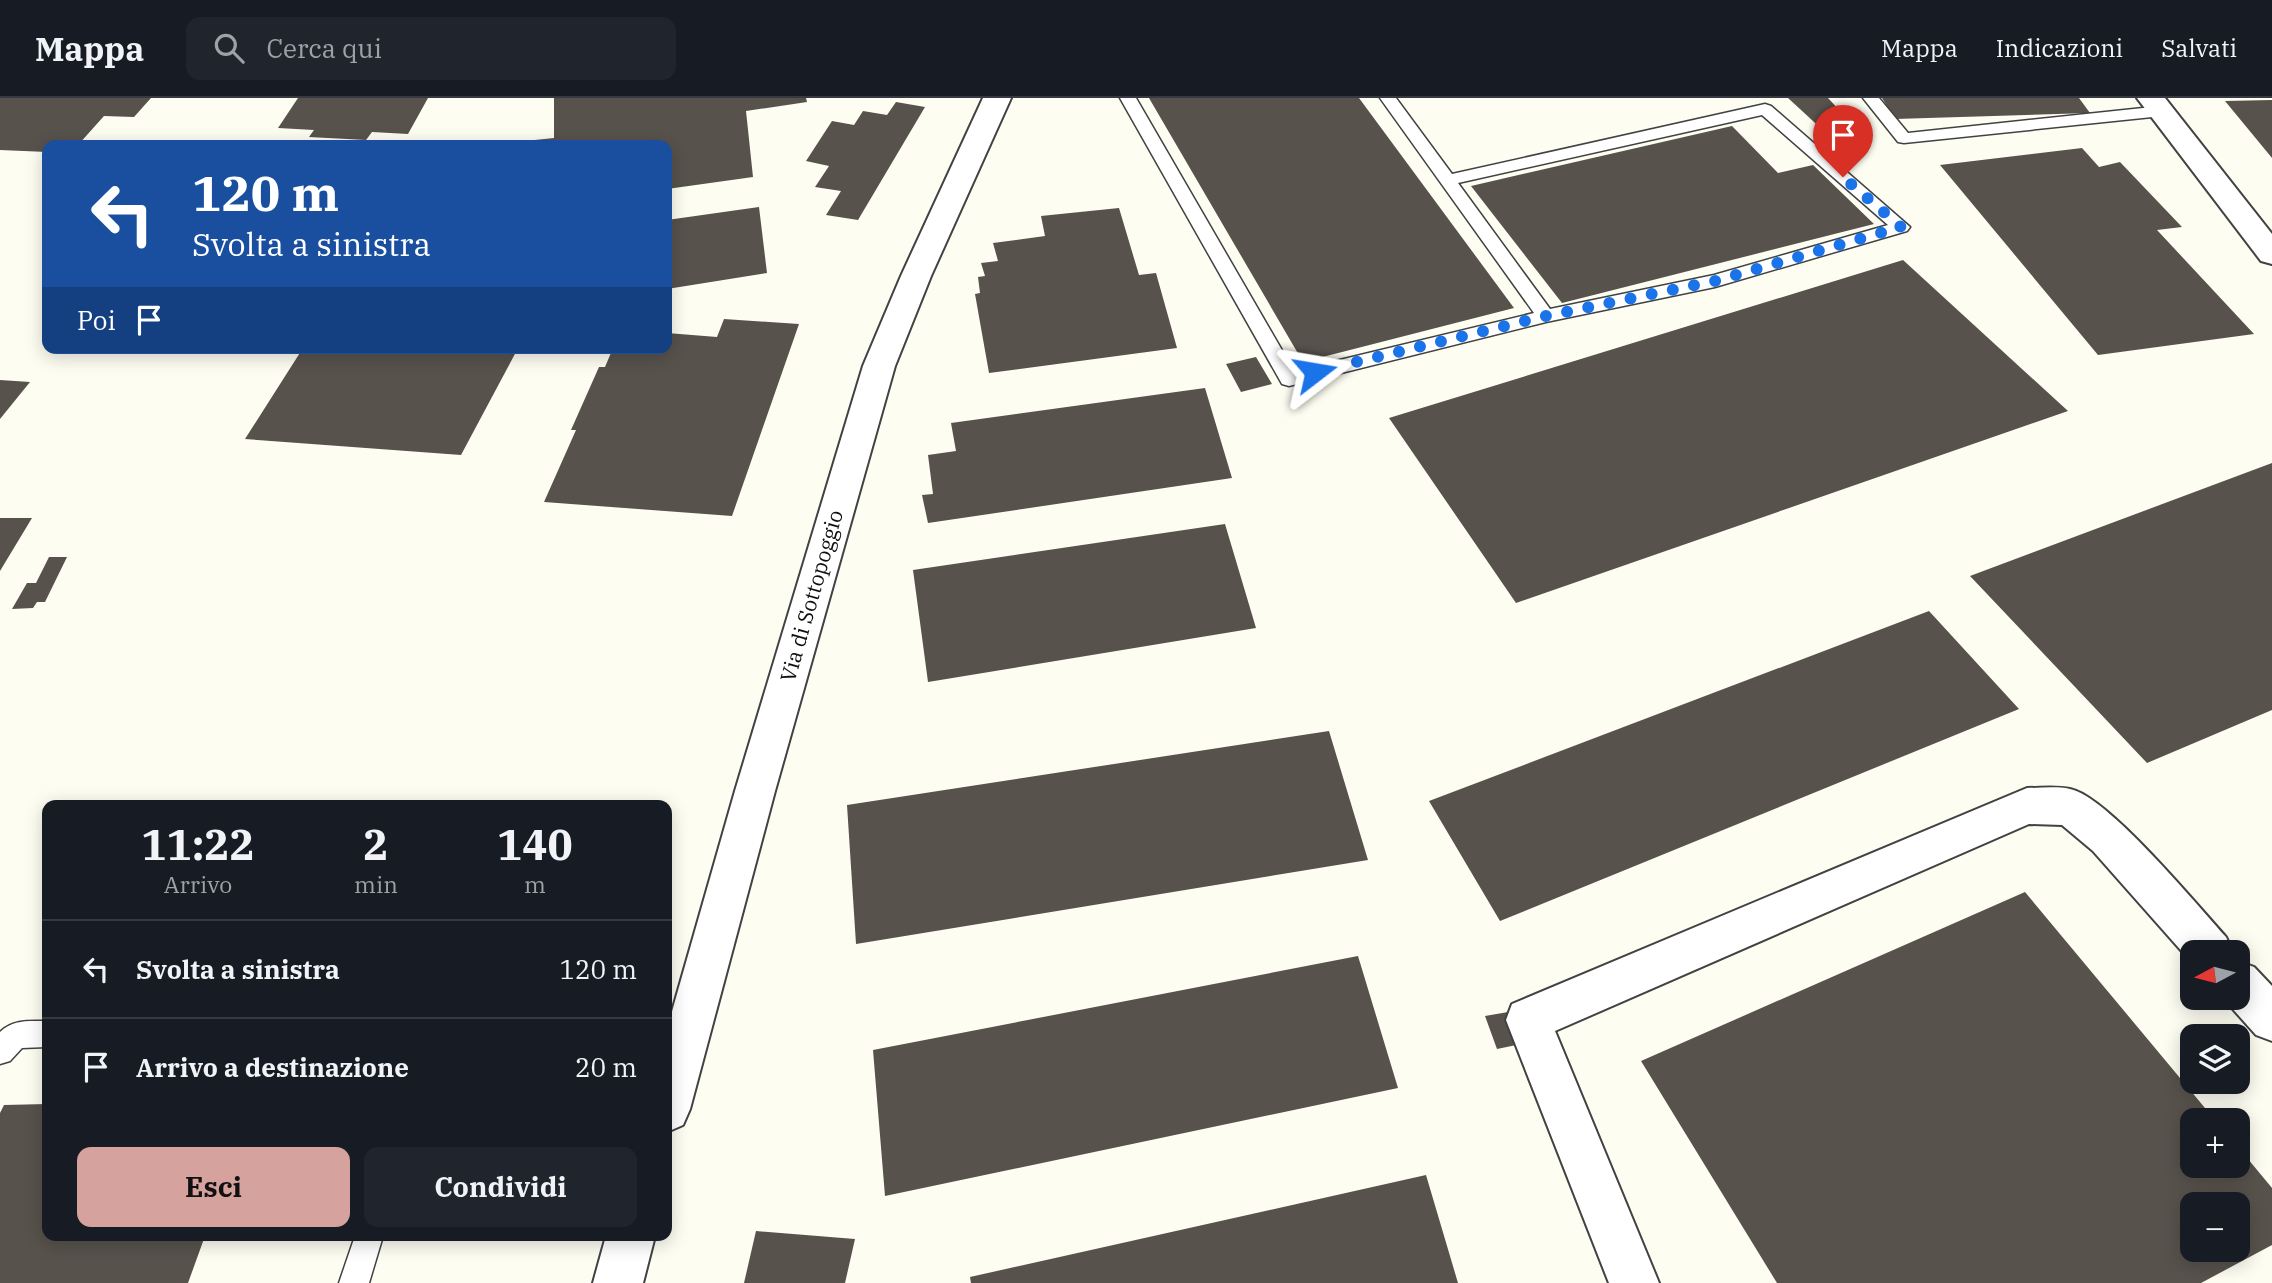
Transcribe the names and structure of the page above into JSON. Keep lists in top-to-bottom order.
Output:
{
  "streets": {
    "street": ["Via di Sottopoggio"]
  },
  "north": "left",
  "page": {
    "header": "Mappa",
    "search": "Cerca qui",
    "nav": ["Mappa", "Indicazioni", "Salvati"],
    "turn": ["120 m", "Svolta a sinistra"],
    "then": "Poi",
    "eta": [
      "11:22",
      "Arrivo",
      "2",
      "min",
      "140",
      "m"
    ],
    "list": [
      {
        "name": "Svolta a sinistra",
        "value": "120 m"
      },
      {
        "name": "Arrivo a destinazione",
        "value": "20 m"
      }
    ],
    "map_buttons": ["+", "−"],
    "buttons": ["Esci", "Condividi"]
  }
}
